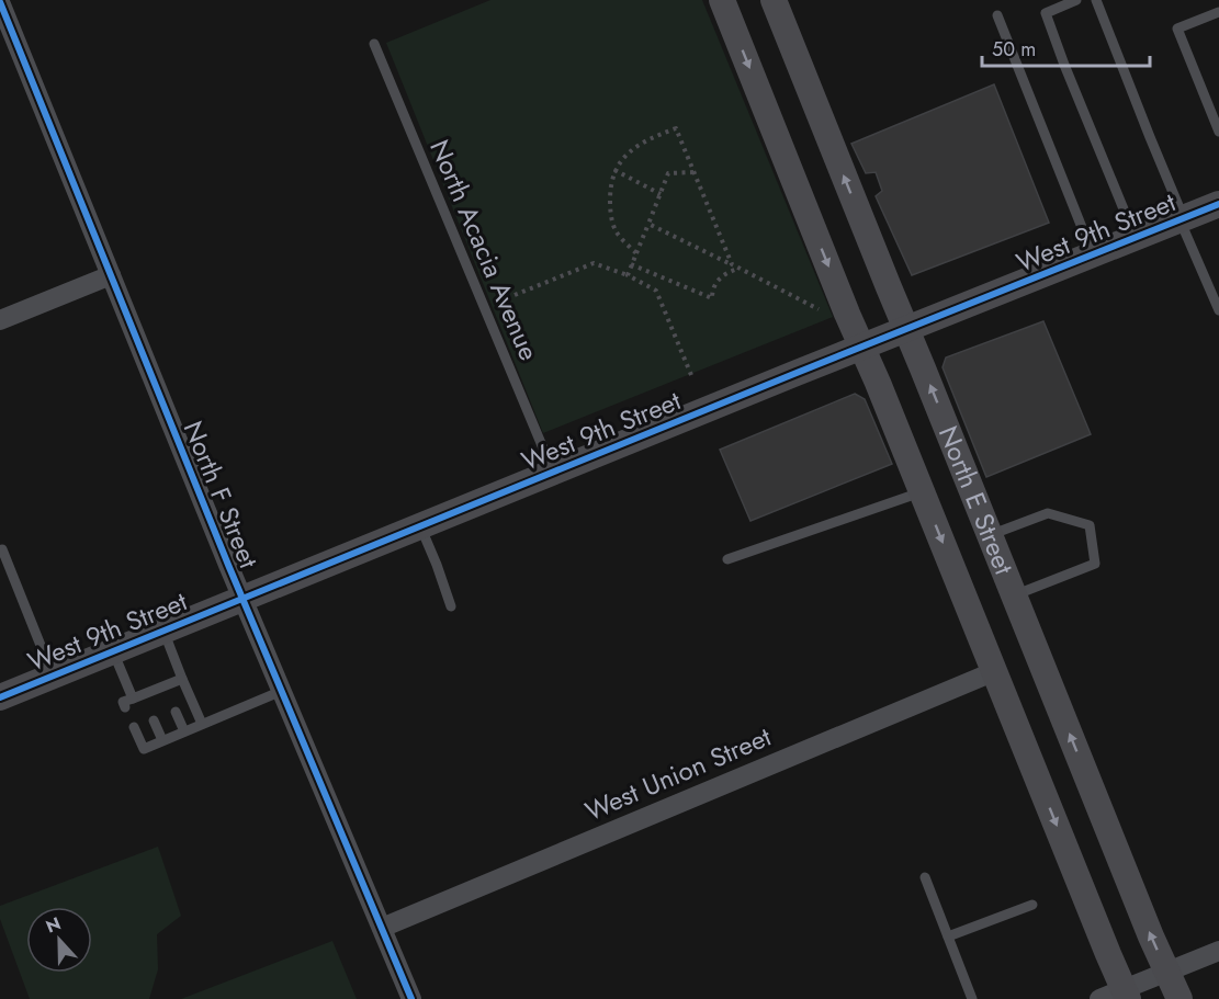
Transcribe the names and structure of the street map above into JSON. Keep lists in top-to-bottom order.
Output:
{
  "streets": {
    "main road": ["West 9th Street", "North E Street"],
    "street": ["North F Street", "West Union Street"],
    "lane": ["North Acacia Avenue"]
  },
  "crossings": [
    ["West 9th Street", "North Acacia Avenue"],
    ["West 9th Street", "North F Street"],
    ["West 9th Street", "North E Street"],
    ["North F Street", "West Union Street"],
    ["North E Street", "West Union Street"]
  ],
  "scale_bar": "50 m",
  "north": "top"
}
